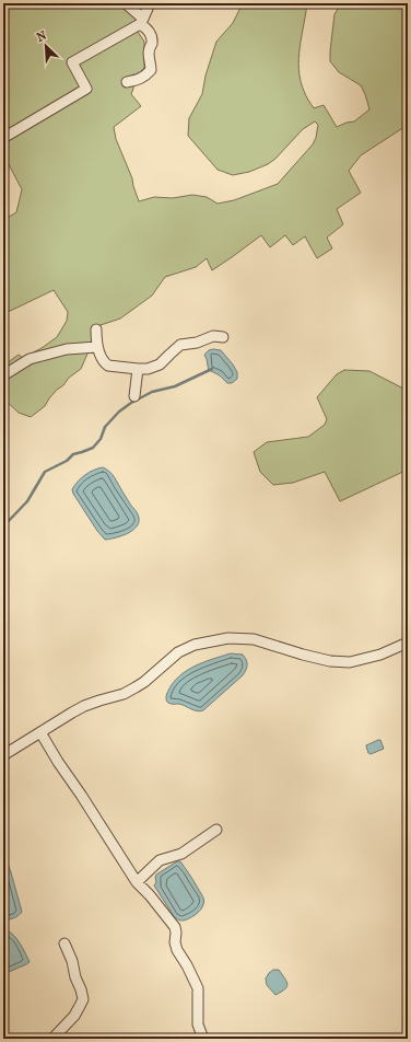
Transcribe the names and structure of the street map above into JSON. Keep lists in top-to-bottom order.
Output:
{
  "north": "top left"
}
